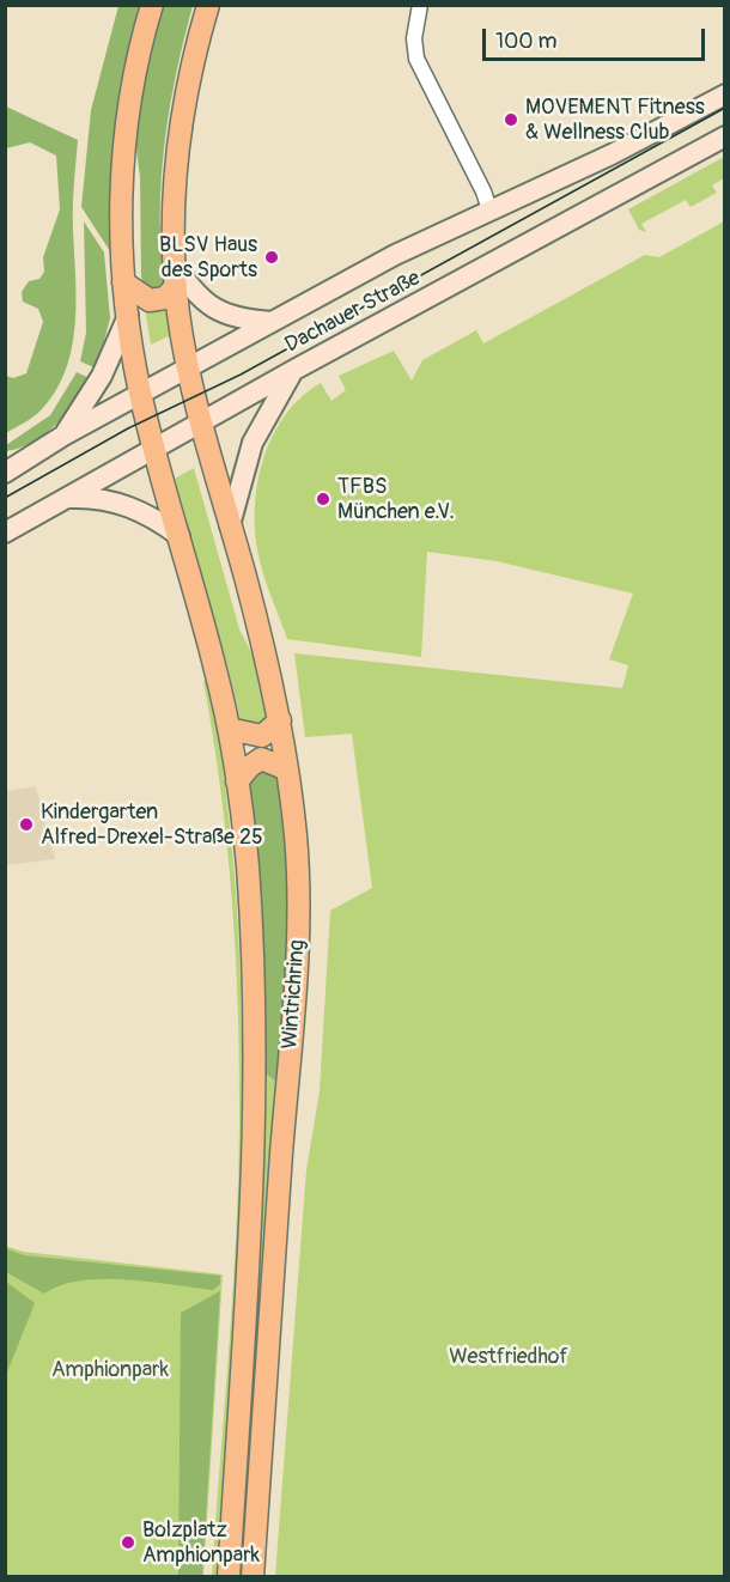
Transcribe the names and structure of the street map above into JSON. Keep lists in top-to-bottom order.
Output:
{
  "streets": {
    "main road": ["Dachauer Straße", "Wintrichring"]
  },
  "crossings": [
    ["Dachauer Straße", "Wintrichring"]
  ],
  "parks": ["Westfriedhof", "Amphionpark"],
  "places": [
    "MOVEMENT Fitness & Wellness Club",
    "BLSV Haus des Sports",
    "TFBS München e.V.",
    "Kindergarten Alfred-Drexel-Straße 25",
    "Bolzplatz Amphionpark"
  ],
  "scale_bar": "100 m"
}
